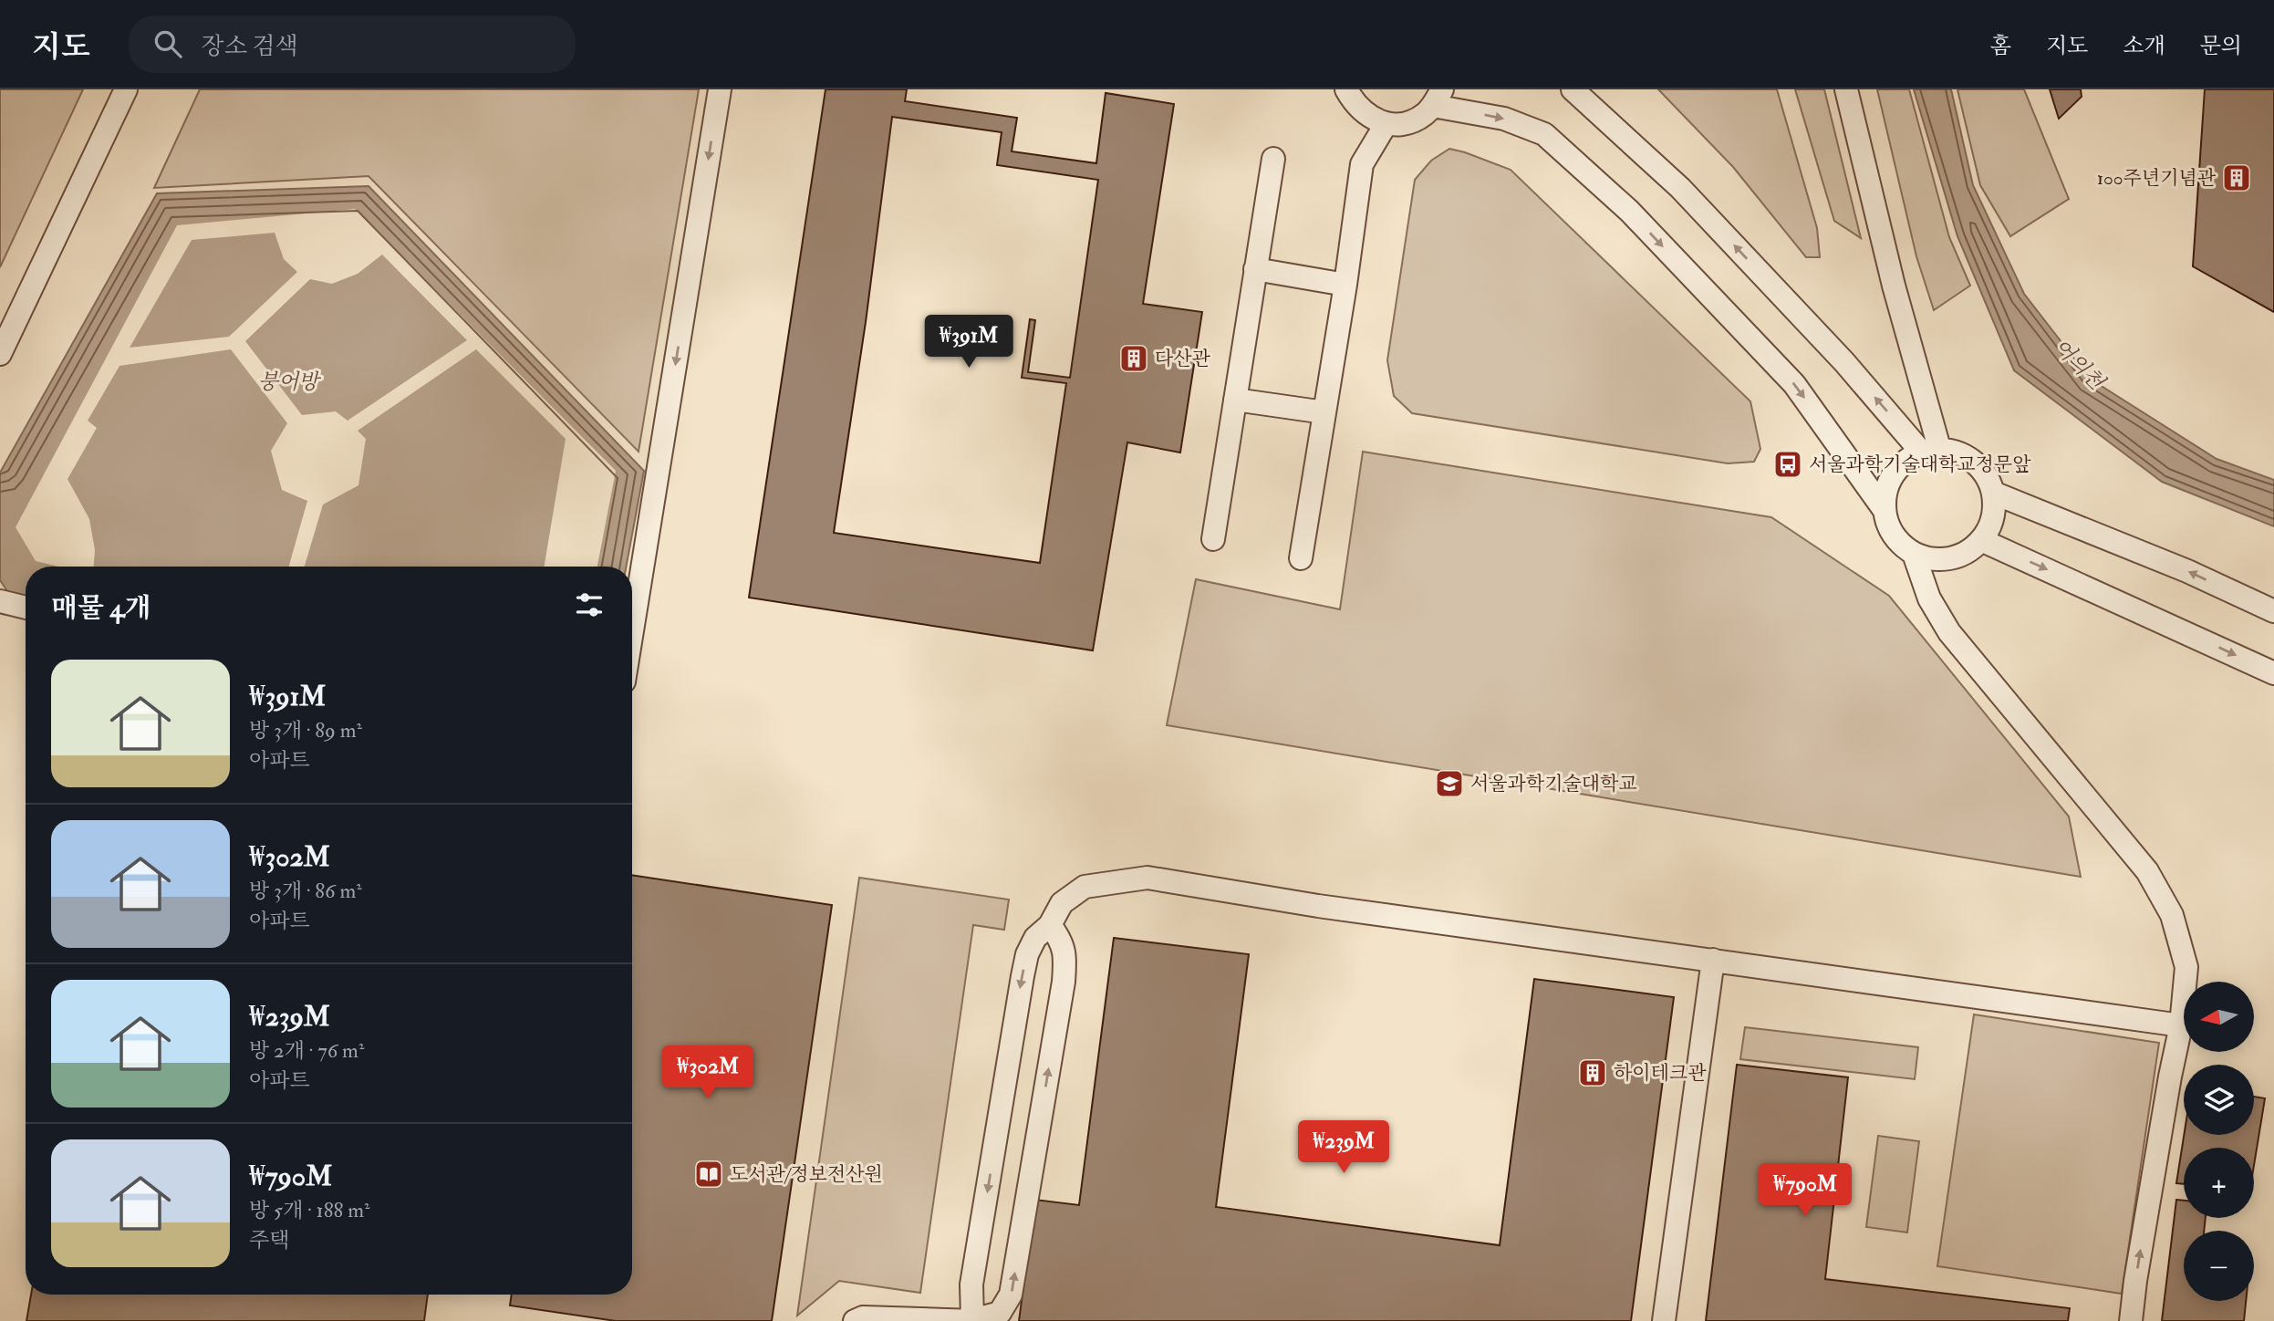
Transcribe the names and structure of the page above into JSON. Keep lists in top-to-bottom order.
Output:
{
  "water": ["어의천", "붕어방"],
  "places": {
    "building": ["100주년기념관", "다산관", "하이테크관"],
    "bus stop": ["서울과학기술대학교정문앞"],
    "school or university": ["서울과학기술대학교"],
    "library": ["도서관/정보전산원"]
  },
  "north": "left",
  "page": {
    "header": "지도",
    "search": "장소 검색",
    "nav": [
      "홈",
      "지도",
      "소개",
      "문의"
    ],
    "price": [
      "₩391M",
      "₩302M",
      "₩239M",
      "₩790M"
    ],
    "heading": "매물 4개",
    "list": [
      {
        "name": "₩391M",
        "note": "방 3개 · 89 m² · 아파트"
      },
      {
        "name": "₩302M",
        "note": "방 3개 · 86 m² · 아파트"
      },
      {
        "name": "₩239M",
        "note": "방 2개 · 76 m² · 아파트"
      },
      {
        "name": "₩790M",
        "note": "방 5개 · 188 m² · 주택"
      }
    ],
    "map_buttons": ["+", "−"]
  }
}
